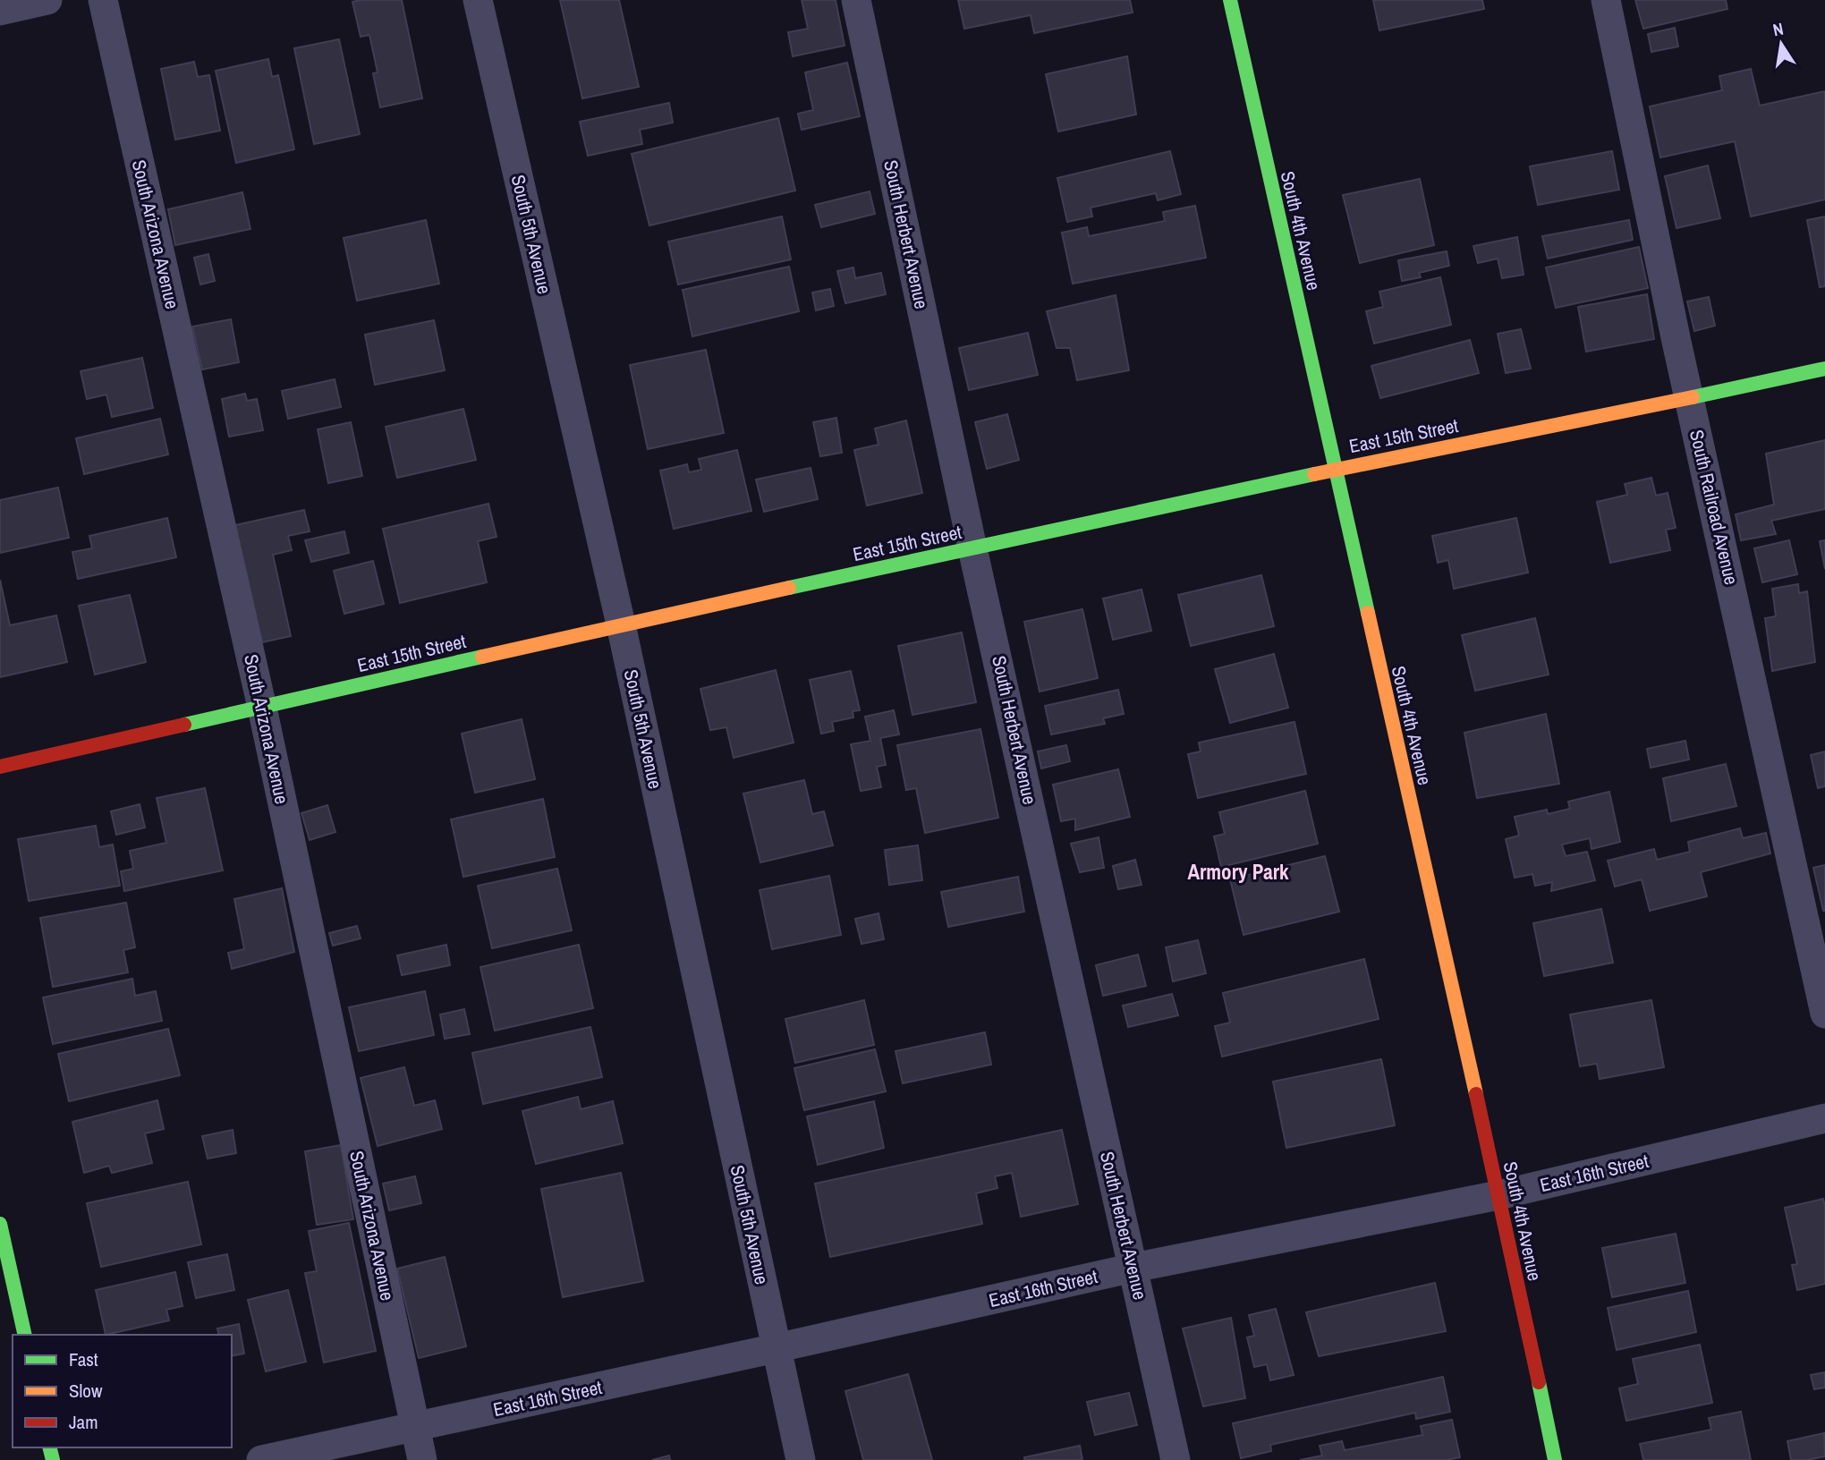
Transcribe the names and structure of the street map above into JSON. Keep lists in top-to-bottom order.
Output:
{
  "streets": {
    "street": [
      "South 4th Avenue",
      "South Arizona Avenue",
      "South 5th Avenue",
      "South Herbert Avenue",
      "East 15th Street",
      "South Railroad Avenue",
      "East 16th Street"
    ]
  },
  "crossings": [
    ["South 4th Avenue", "East 15th Street"],
    ["South 4th Avenue", "East 16th Street"],
    ["South Arizona Avenue", "East 15th Street"],
    ["South Arizona Avenue", "East 16th Street"],
    ["South 5th Avenue", "East 15th Street"],
    ["South 5th Avenue", "East 16th Street"],
    ["South Herbert Avenue", "East 15th Street"],
    ["South Herbert Avenue", "East 16th Street"],
    ["East 15th Street", "South Railroad Avenue"]
  ],
  "districts": ["Armory Park"],
  "legend": ["Fast", "Slow", "Jam"],
  "north": "top"
}
